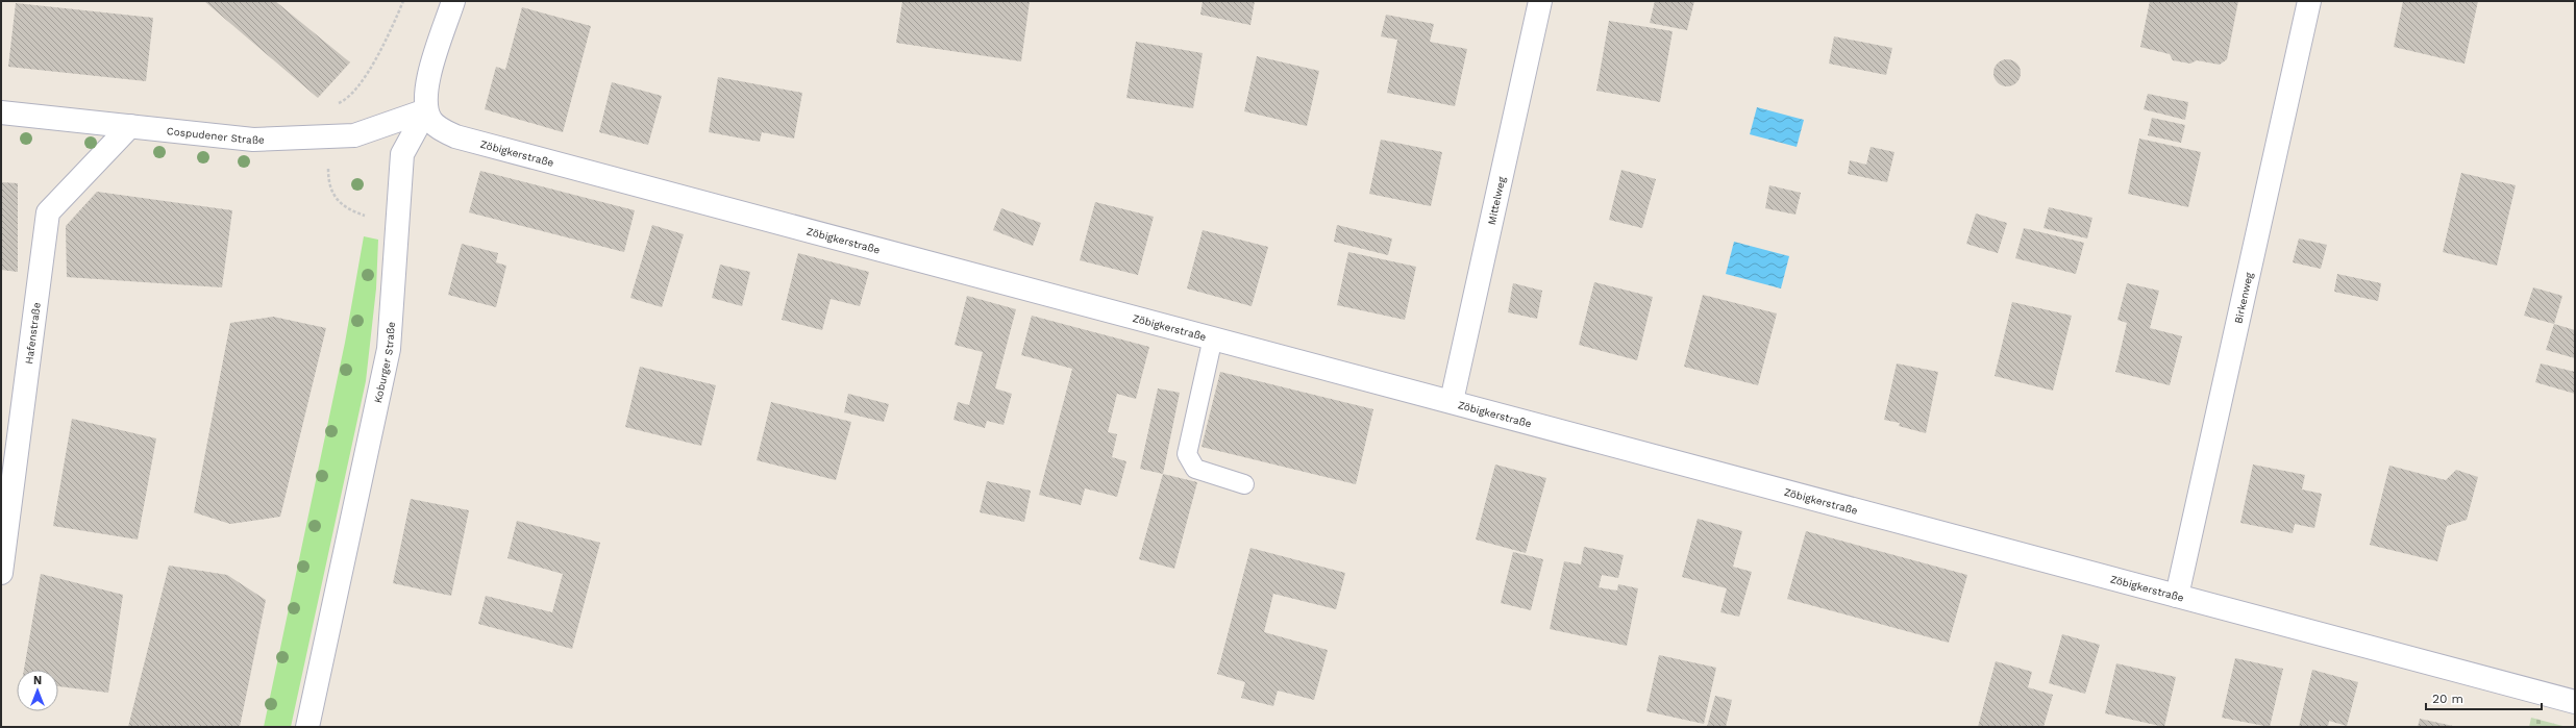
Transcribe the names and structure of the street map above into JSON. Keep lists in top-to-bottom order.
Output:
{
  "streets": {
    "street": [
      "Cospudener Straße",
      "Zöbigkerstraße",
      "Mittelweg",
      "Birkenweg",
      "Hafenstraße",
      "Koburger Straße"
    ]
  },
  "crossings": [
    ["Cospudener Straße", "Zöbigkerstraße"],
    ["Cospudener Straße", "Hafenstraße"],
    ["Cospudener Straße", "Koburger Straße"],
    ["Zöbigkerstraße", "Mittelweg"],
    ["Zöbigkerstraße", "Birkenweg"],
    ["Zöbigkerstraße", "Koburger Straße"]
  ],
  "scale_bar": "20 m",
  "north": "top"
}
